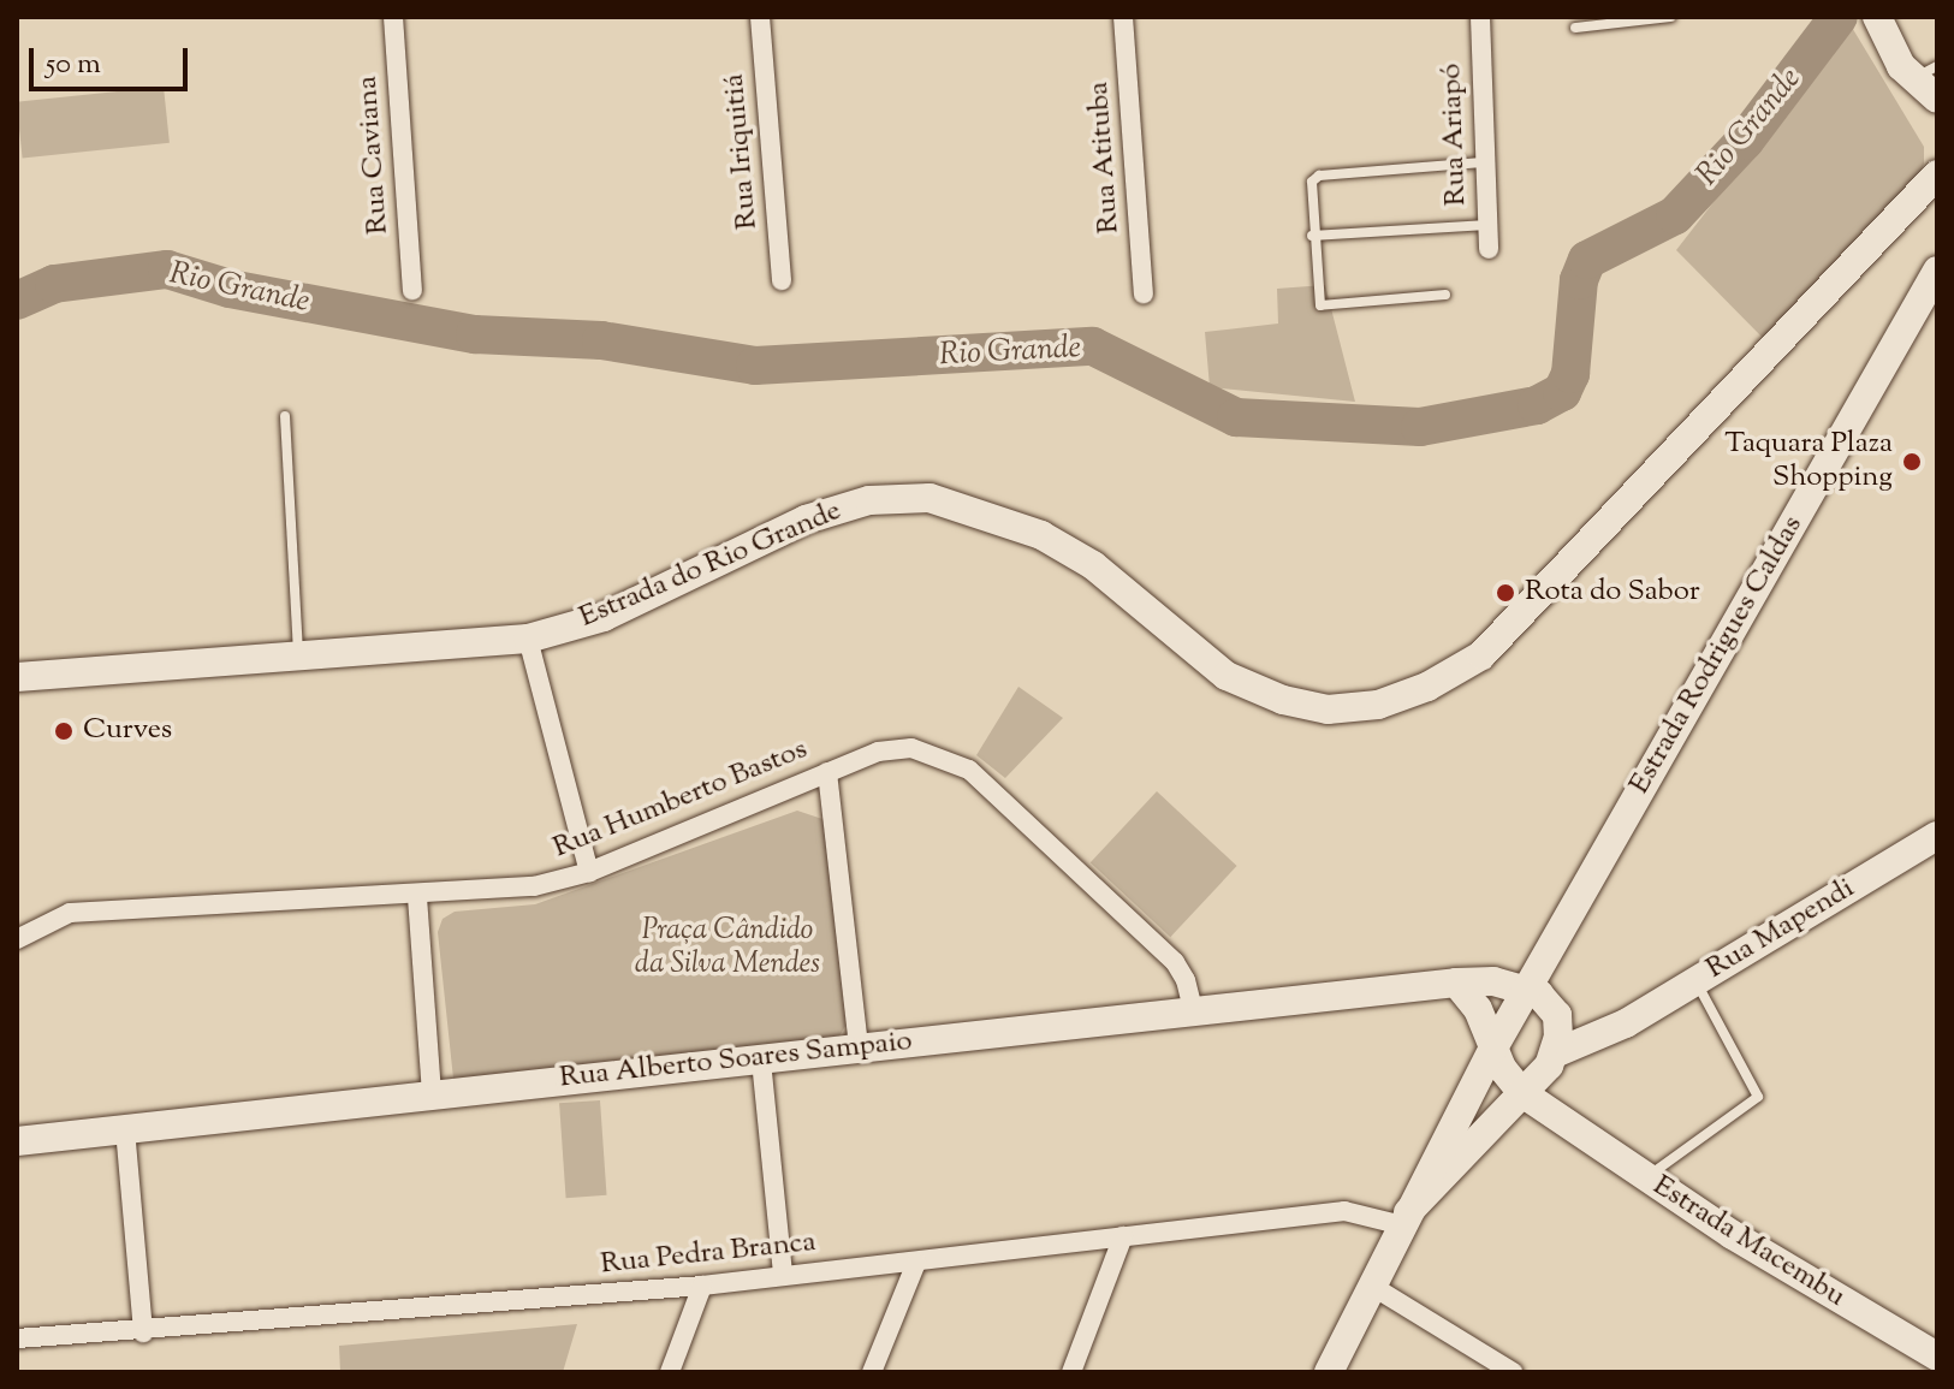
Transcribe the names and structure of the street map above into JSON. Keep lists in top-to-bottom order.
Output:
{
  "streets": {
    "main road": [
      "Estrada do Rio Grande",
      "Estrada Rodrigues Caldas",
      "Rua Mapendi",
      "Rua Alberto Soares Sampaio",
      "Estrada Macembu"
    ],
    "street": [
      "Rua Ariapó",
      "Rua Iriquitiá",
      "Rua Caviana",
      "Rua Atituba",
      "Rua Humberto Bastos",
      "Rua Pedra Branca"
    ]
  },
  "crossings": [
    ["Estrada Rodrigues Caldas", "Rua Mapendi"],
    ["Estrada Rodrigues Caldas", "Rua Alberto Soares Sampaio"],
    ["Estrada Rodrigues Caldas", "Estrada Macembu"],
    ["Estrada Rodrigues Caldas", "Rua Pedra Branca"],
    ["Rua Humberto Bastos", "Rua Alberto Soares Sampaio"],
    ["Rua Mapendi", "Estrada Macembu"]
  ],
  "water": ["Rio Grande"],
  "parks": ["Praça Cândido da Silva Mendes"],
  "places": ["Taquara Plaza Shopping", "Rota do Sabor", "Curves"],
  "scale_bar": "50 m"
}
